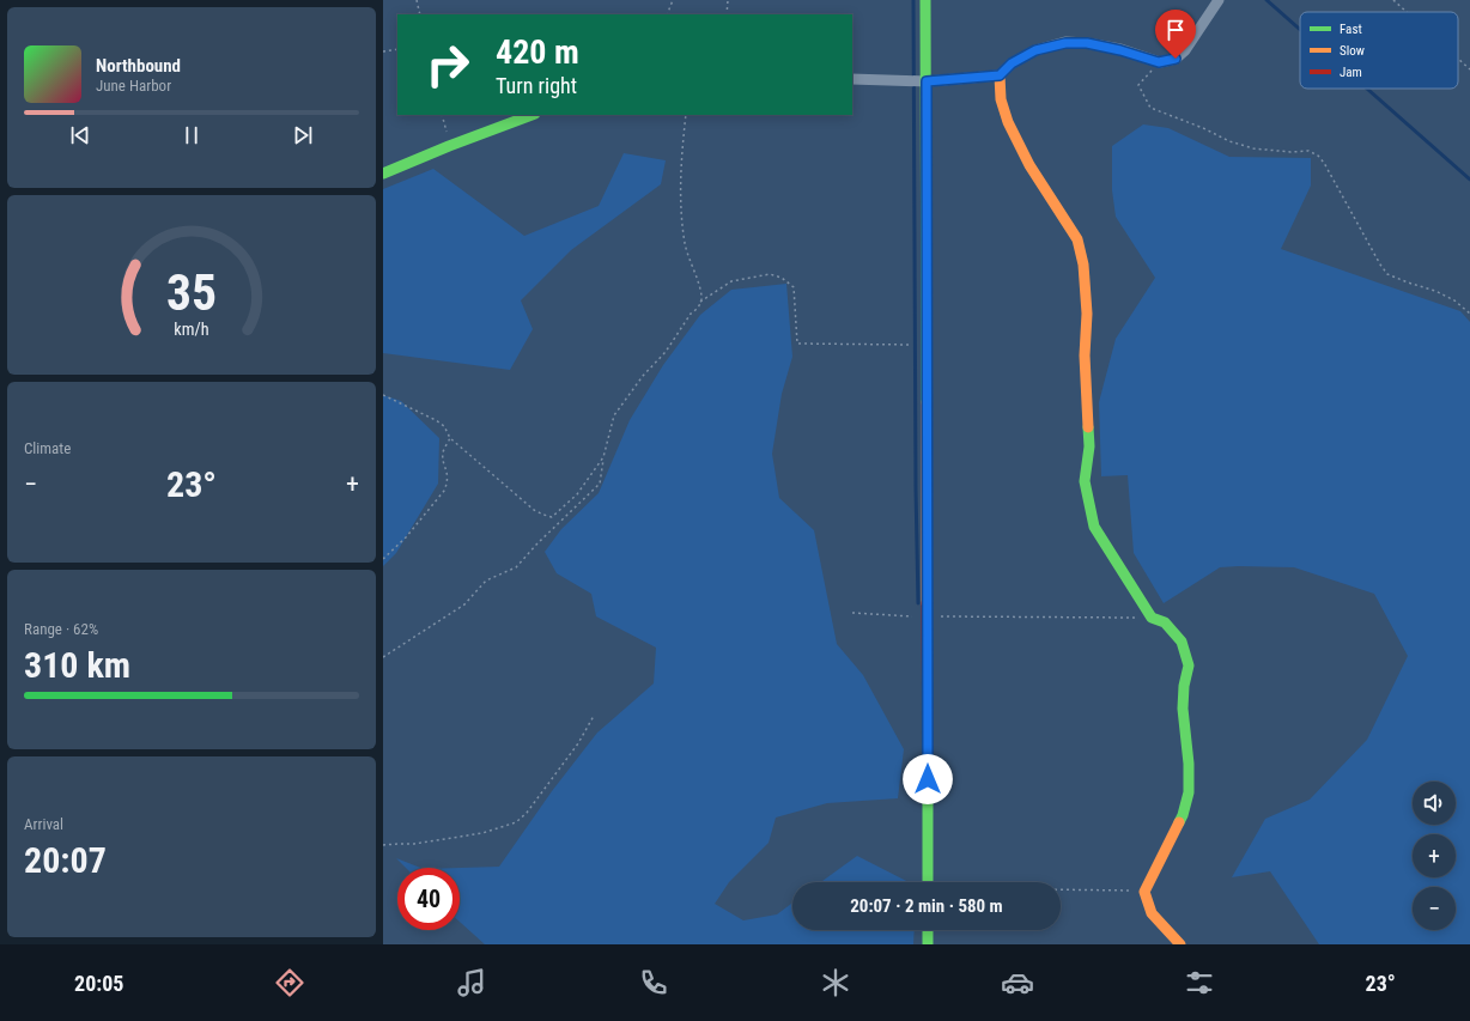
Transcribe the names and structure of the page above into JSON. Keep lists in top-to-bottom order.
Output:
{
  "legend": ["Fast", "Slow", "Jam"],
  "page": {
    "turn": ["420 m", "Turn right"],
    "song": ["Northbound", "June Harbor"],
    "tile": [
      "Climate",
      ["Range · 62%", "310 km"],
      ["Arrival", "20:07"]
    ],
    "heat": ["−", "23°", "+"],
    "map_buttons": ["+", "−"],
    "limit": "40",
    "trip": "20:07 · 2 min · 580 m",
    "tabs": ["20:05", "23°"],
    "gauge": ["35", "km/h"]
  }
}
